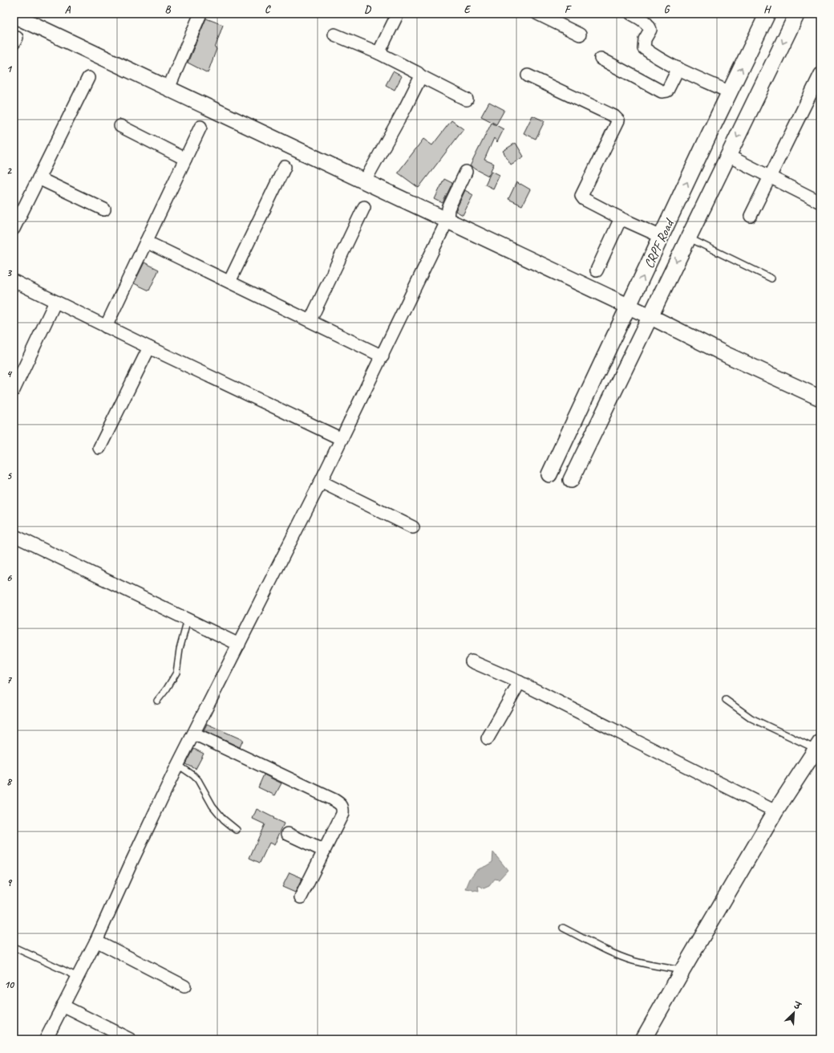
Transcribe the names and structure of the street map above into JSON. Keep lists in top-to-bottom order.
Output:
{
  "streets": {
    "street": ["CRPF Road"]
  },
  "north": "top right",
  "grid": {
    "columns": [
      "A",
      "B",
      "C",
      "D",
      "E",
      "F",
      "G",
      "H"
    ],
    "rows": [
      "1",
      "2",
      "3",
      "4",
      "5",
      "6",
      "7",
      "8",
      "9",
      "10"
    ]
  }
}
